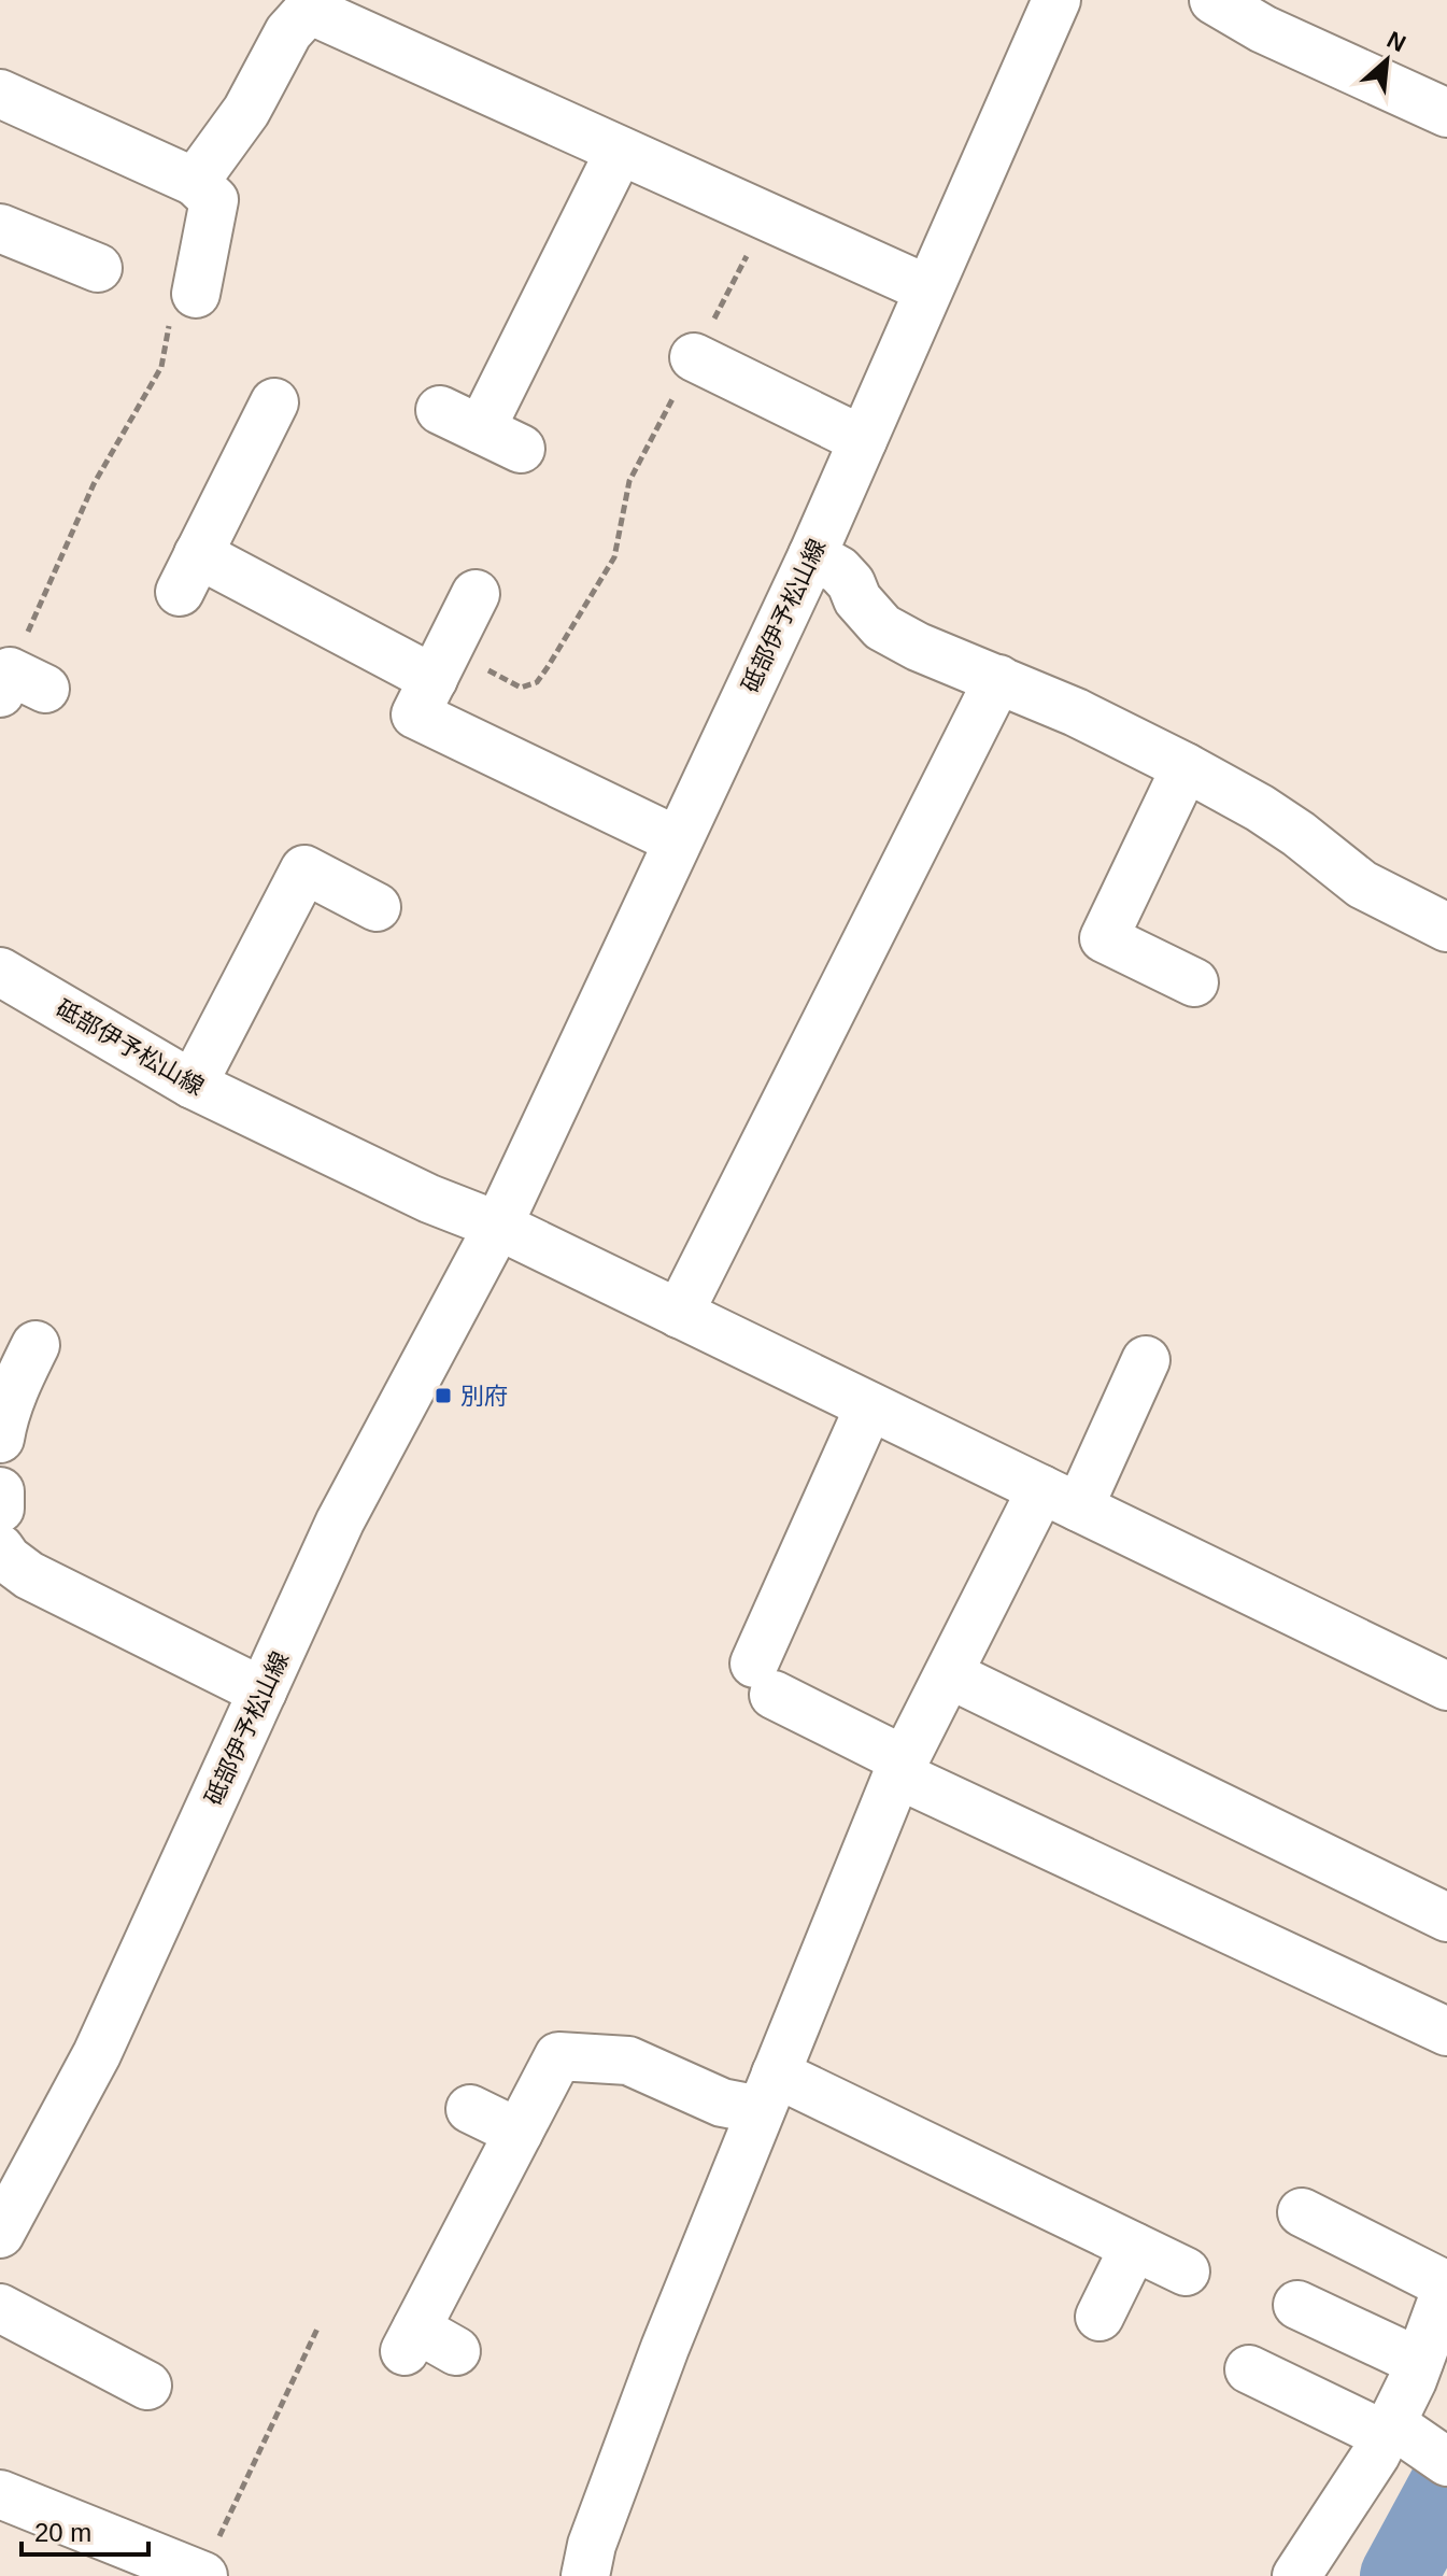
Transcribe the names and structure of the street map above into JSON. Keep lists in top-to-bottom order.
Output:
{
  "streets": {
    "street": ["砥部伊予松山線"]
  },
  "places": {
    "transit": ["別府"]
  },
  "scale_bar": "20 m",
  "north": "top right"
}
